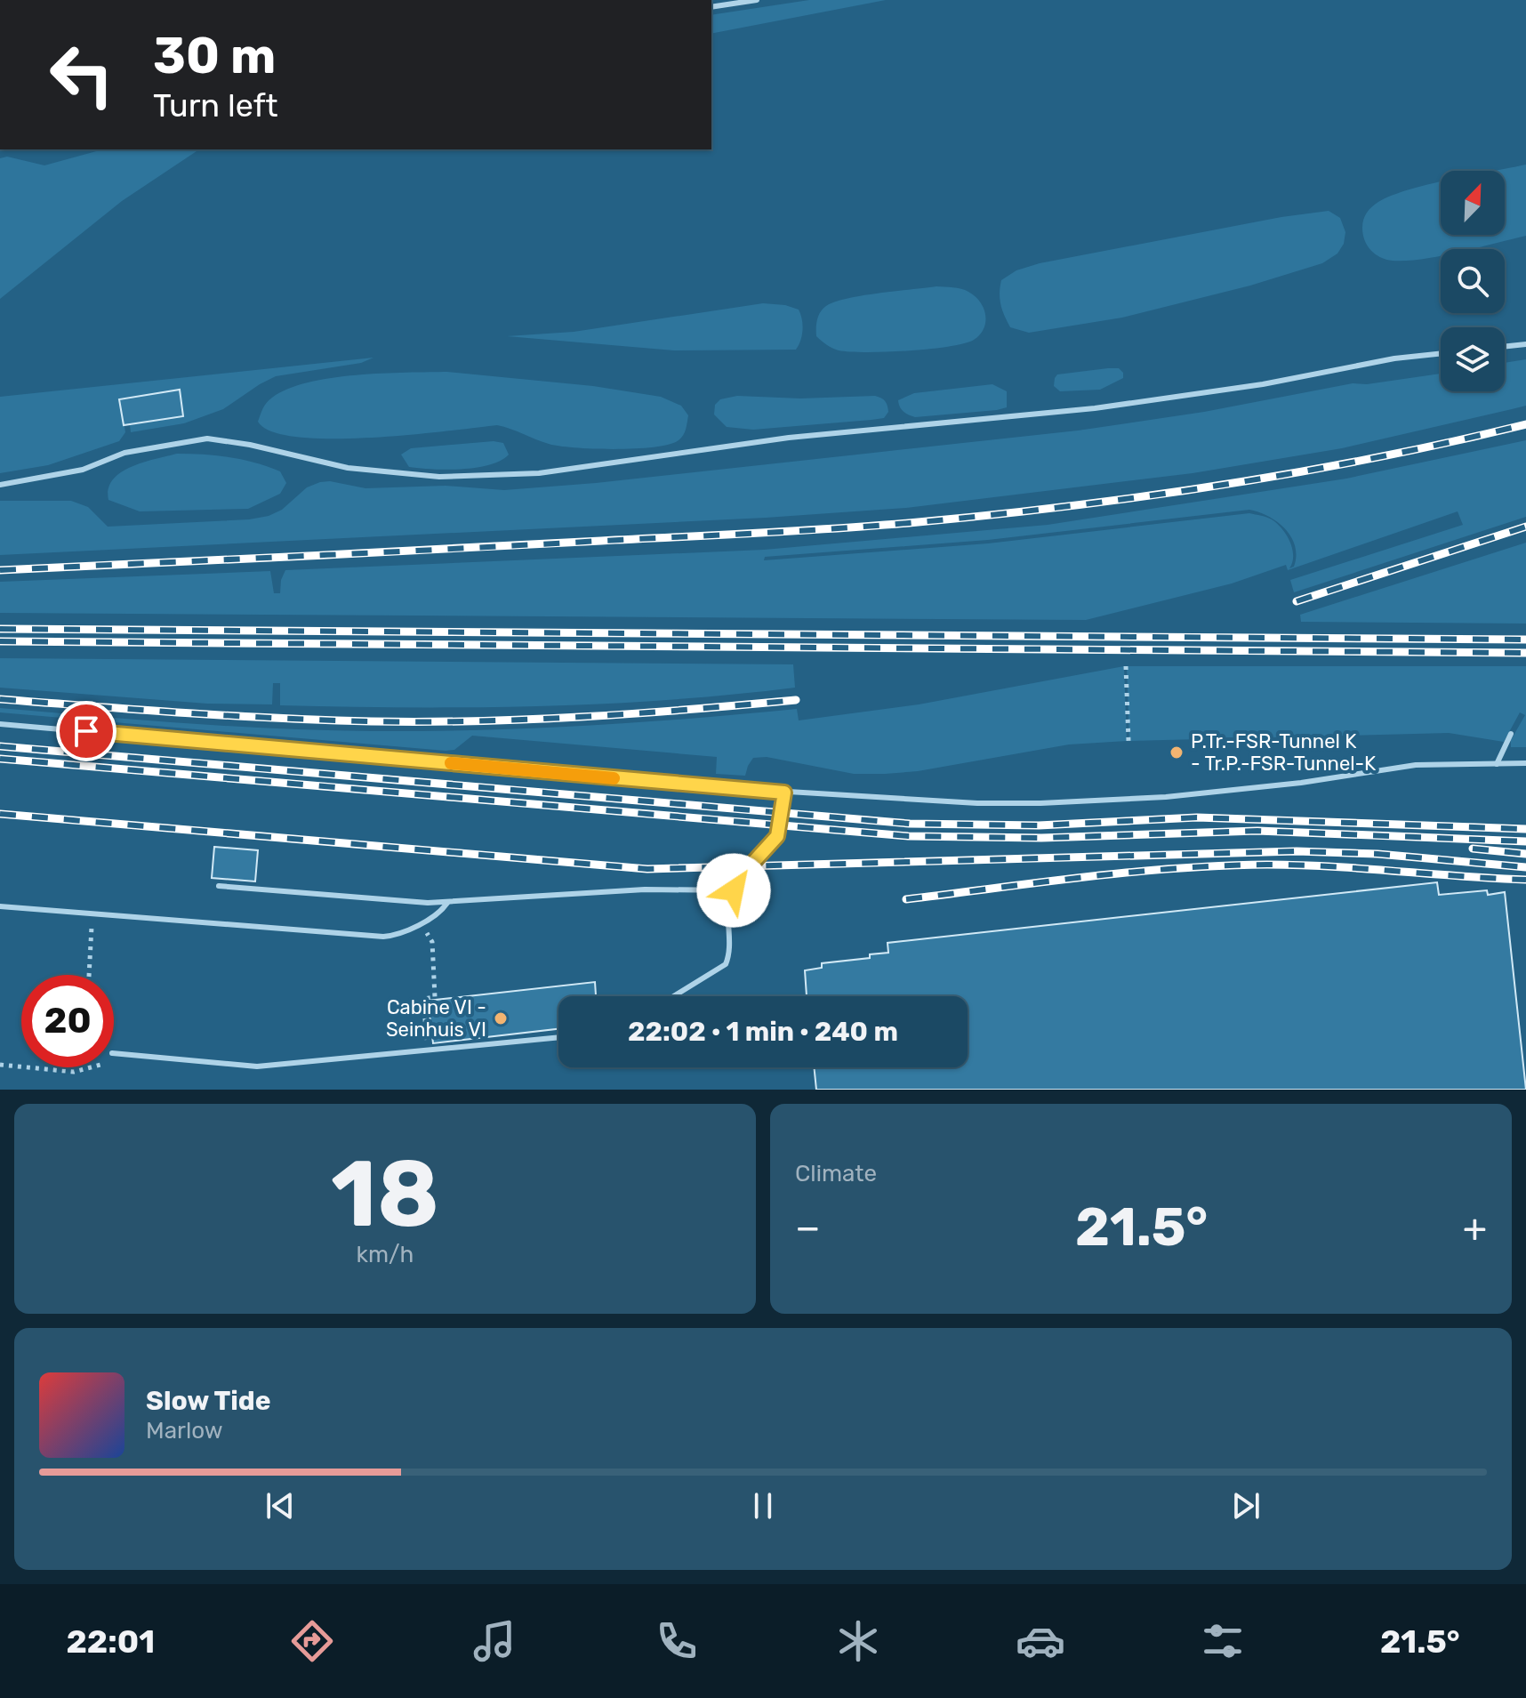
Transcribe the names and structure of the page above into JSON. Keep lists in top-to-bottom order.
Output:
{
  "places": ["P.Tr.-FSR-Tunnel K - Tr.P.-FSR-Tunnel-K", "Cabine VI - Seinhuis VI"],
  "north": "top right",
  "page": {
    "turn": ["30 m", "Turn left"],
    "limit": "20",
    "trip": "22:02 · 1 min · 240 m",
    "tile": [
      ["18", "km/h"],
      "Climate"
    ],
    "heat": ["−", "21.5°", "+"],
    "song": ["Slow Tide", "Marlow"],
    "tabs": ["22:01", "21.5°"]
  }
}
